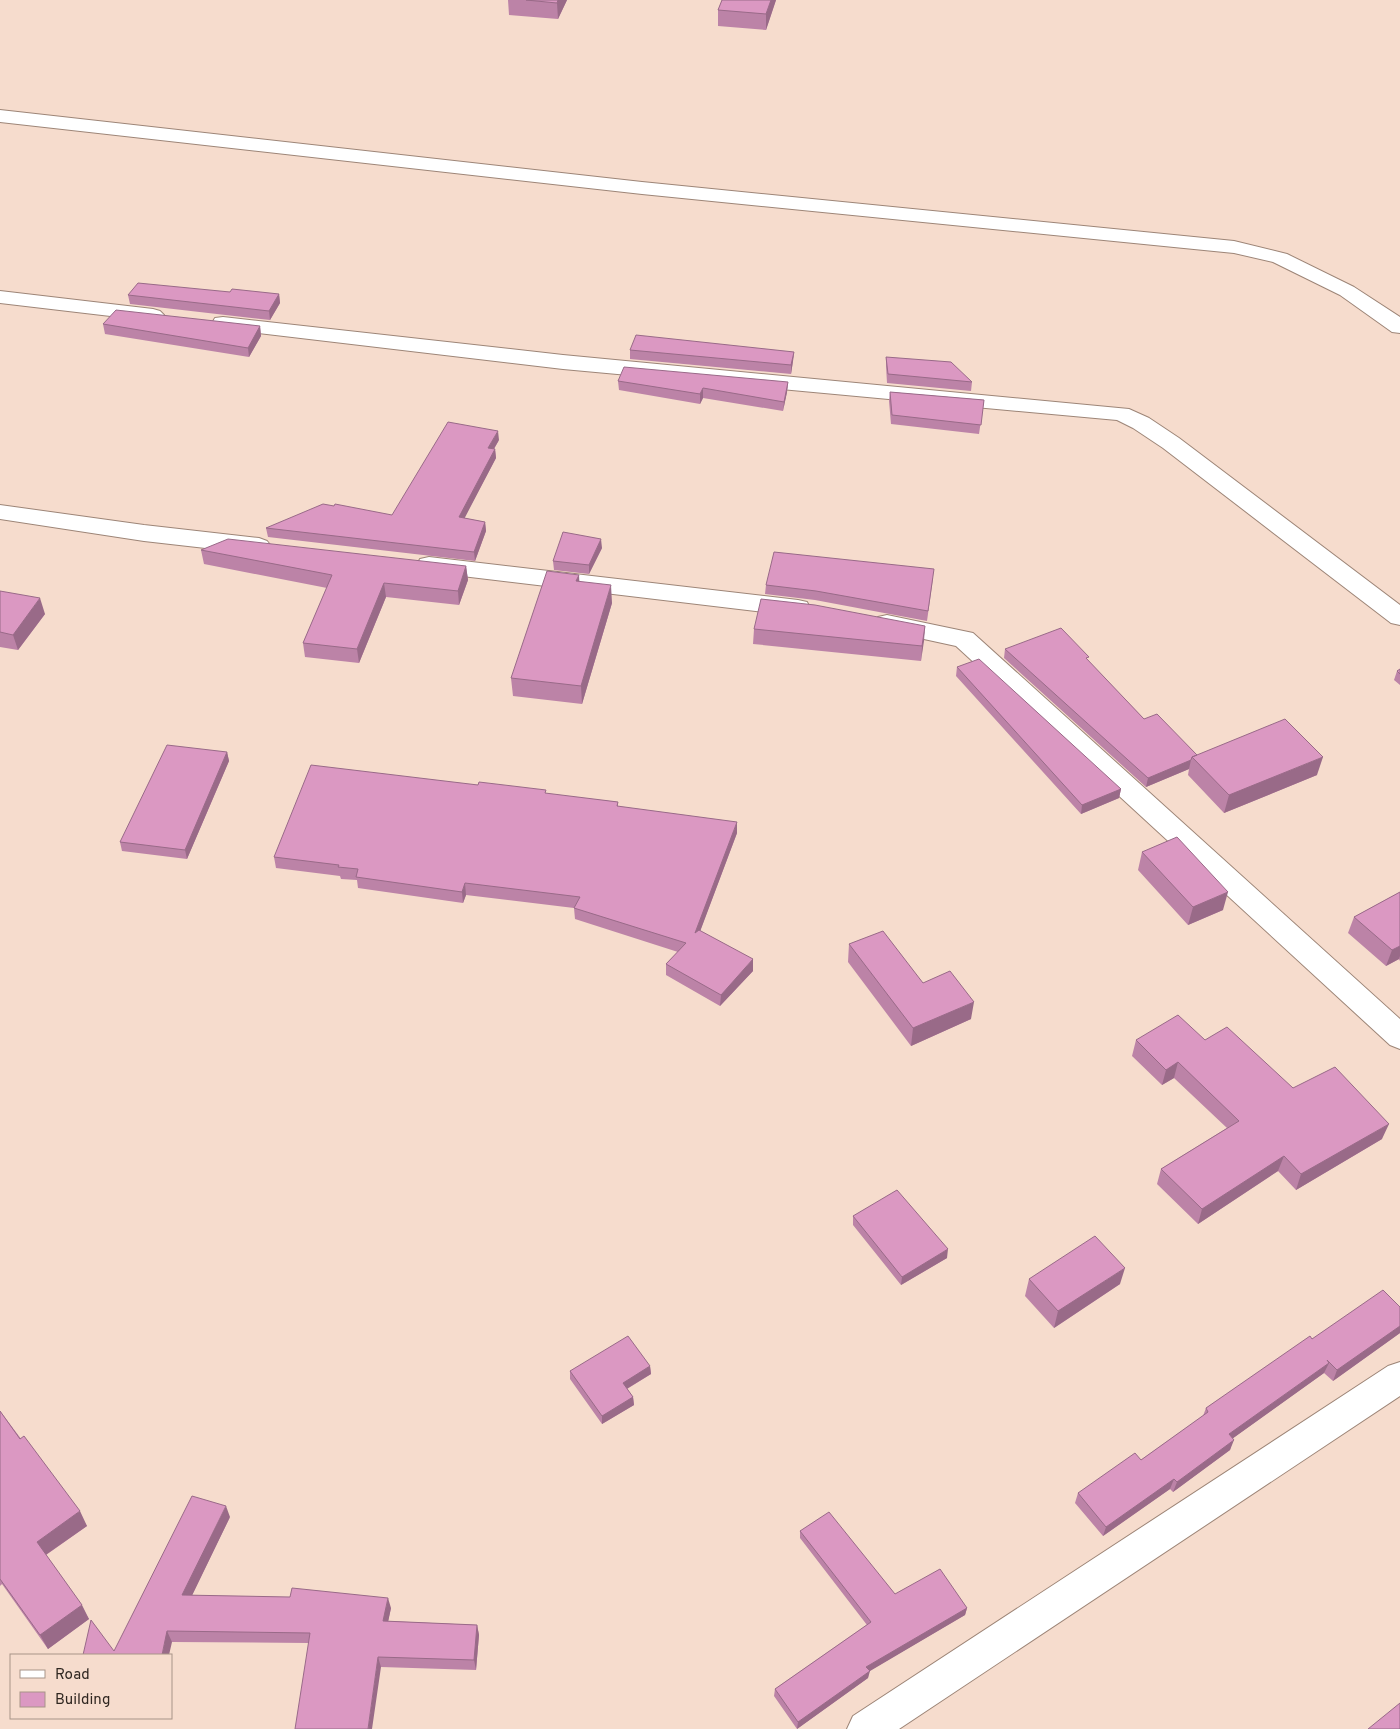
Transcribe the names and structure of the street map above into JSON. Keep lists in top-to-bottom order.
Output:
{
  "legend": ["Road", "Building"]
}
